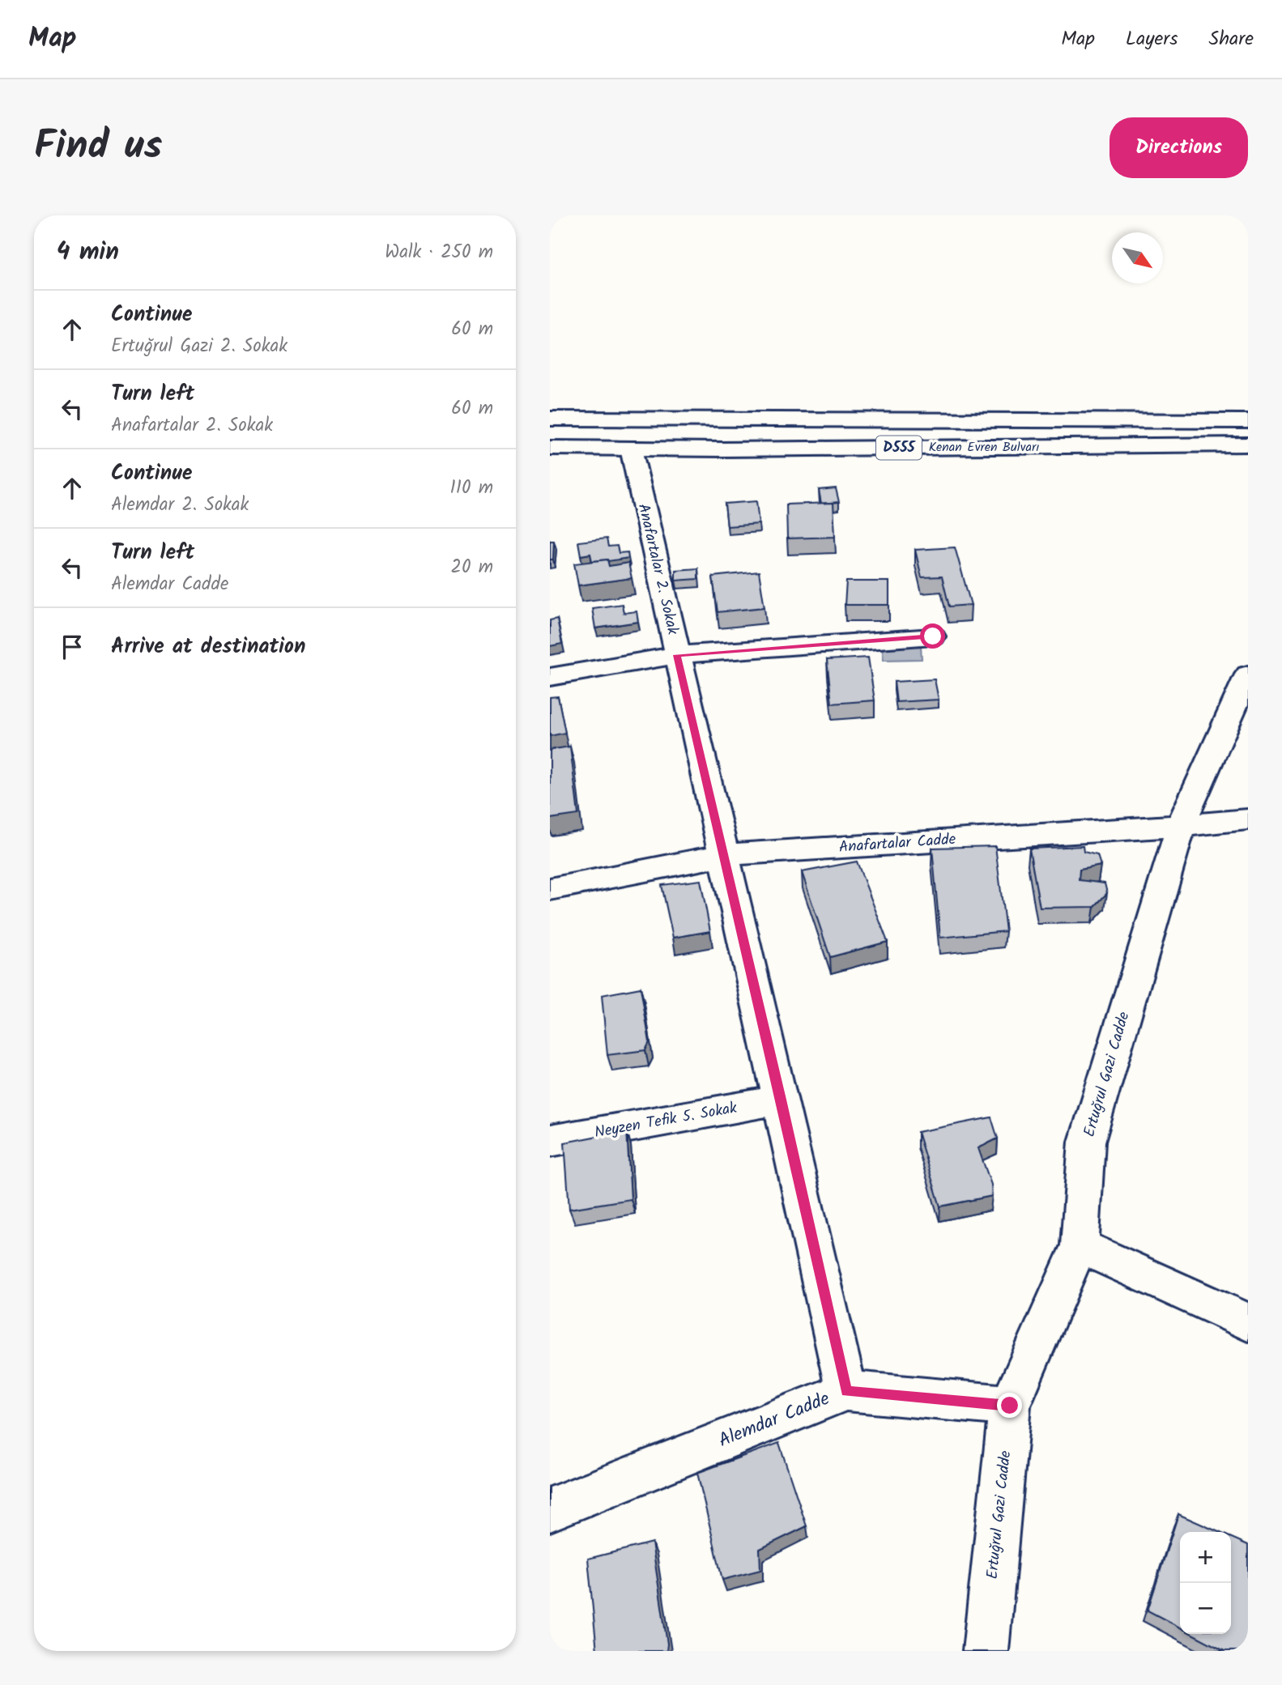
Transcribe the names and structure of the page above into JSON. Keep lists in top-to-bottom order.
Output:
{
  "streets": {
    "street": [
      "Kenan Evren Bulvarı",
      "D555",
      "Anafartalar 2. Sokak",
      "Anafartalar Cadde",
      "Ertuğrul Gazi Cadde",
      "Neyzen Tefik 5. Sokak",
      "Alemdar Cadde"
    ]
  },
  "crossings": [
    ["Kenan Evren Bulvarı", "Anafartalar 2. Sokak"],
    ["Anafartalar 2. Sokak", "Anafartalar Cadde"],
    ["Anafartalar 2. Sokak", "Neyzen Tefik 5. Sokak"],
    ["Anafartalar 2. Sokak", "Alemdar Cadde"],
    ["Anafartalar Cadde", "Ertuğrul Gazi Cadde"],
    ["Ertuğrul Gazi Cadde", "Alemdar Cadde"]
  ],
  "north": "bottom right",
  "page": {
    "header": "Map",
    "nav": ["Map", "Layers", "Share"],
    "title": "Find us",
    "buttons": "Directions",
    "heading": ["4 min", "Walk · 250 m"],
    "list": [
      ["Continue", "Ertuğrul Gazi 2. Sokak", "60 m"],
      ["Turn left", "Anafartalar 2. Sokak", "60 m"],
      ["Continue", "Alemdar 2. Sokak", "110 m"],
      ["Turn left", "Alemdar Cadde", "20 m"],
      "Arrive at destination"
    ],
    "map_buttons": ["+", "−"]
  }
}
